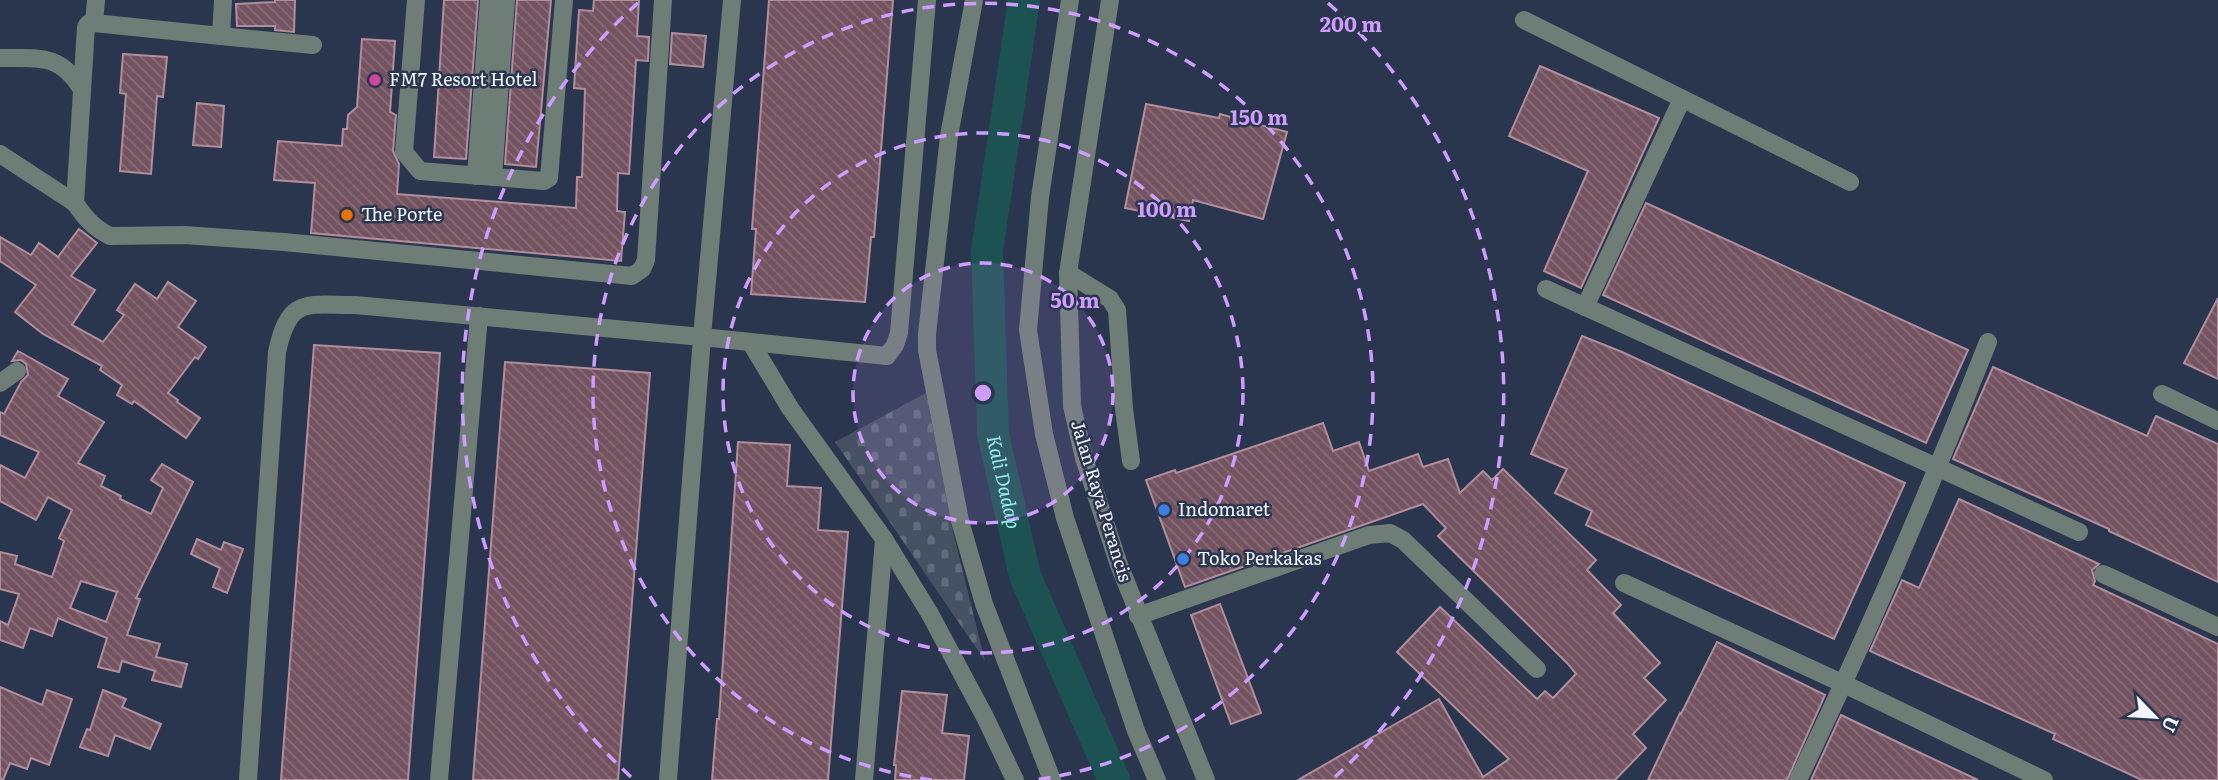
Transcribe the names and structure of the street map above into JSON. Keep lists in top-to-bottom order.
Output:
{
  "streets": {
    "street": ["Jalan Raya Perancis"]
  },
  "water": ["Kali Dadap"],
  "places": [
    "FM7 Resort Hotel",
    "The Porte",
    "Indomaret",
    "Toko Perkakas"
  ],
  "north": "bottom right",
  "rings": [
    "200 m",
    "150 m",
    "100 m",
    "50 m"
  ]
}
